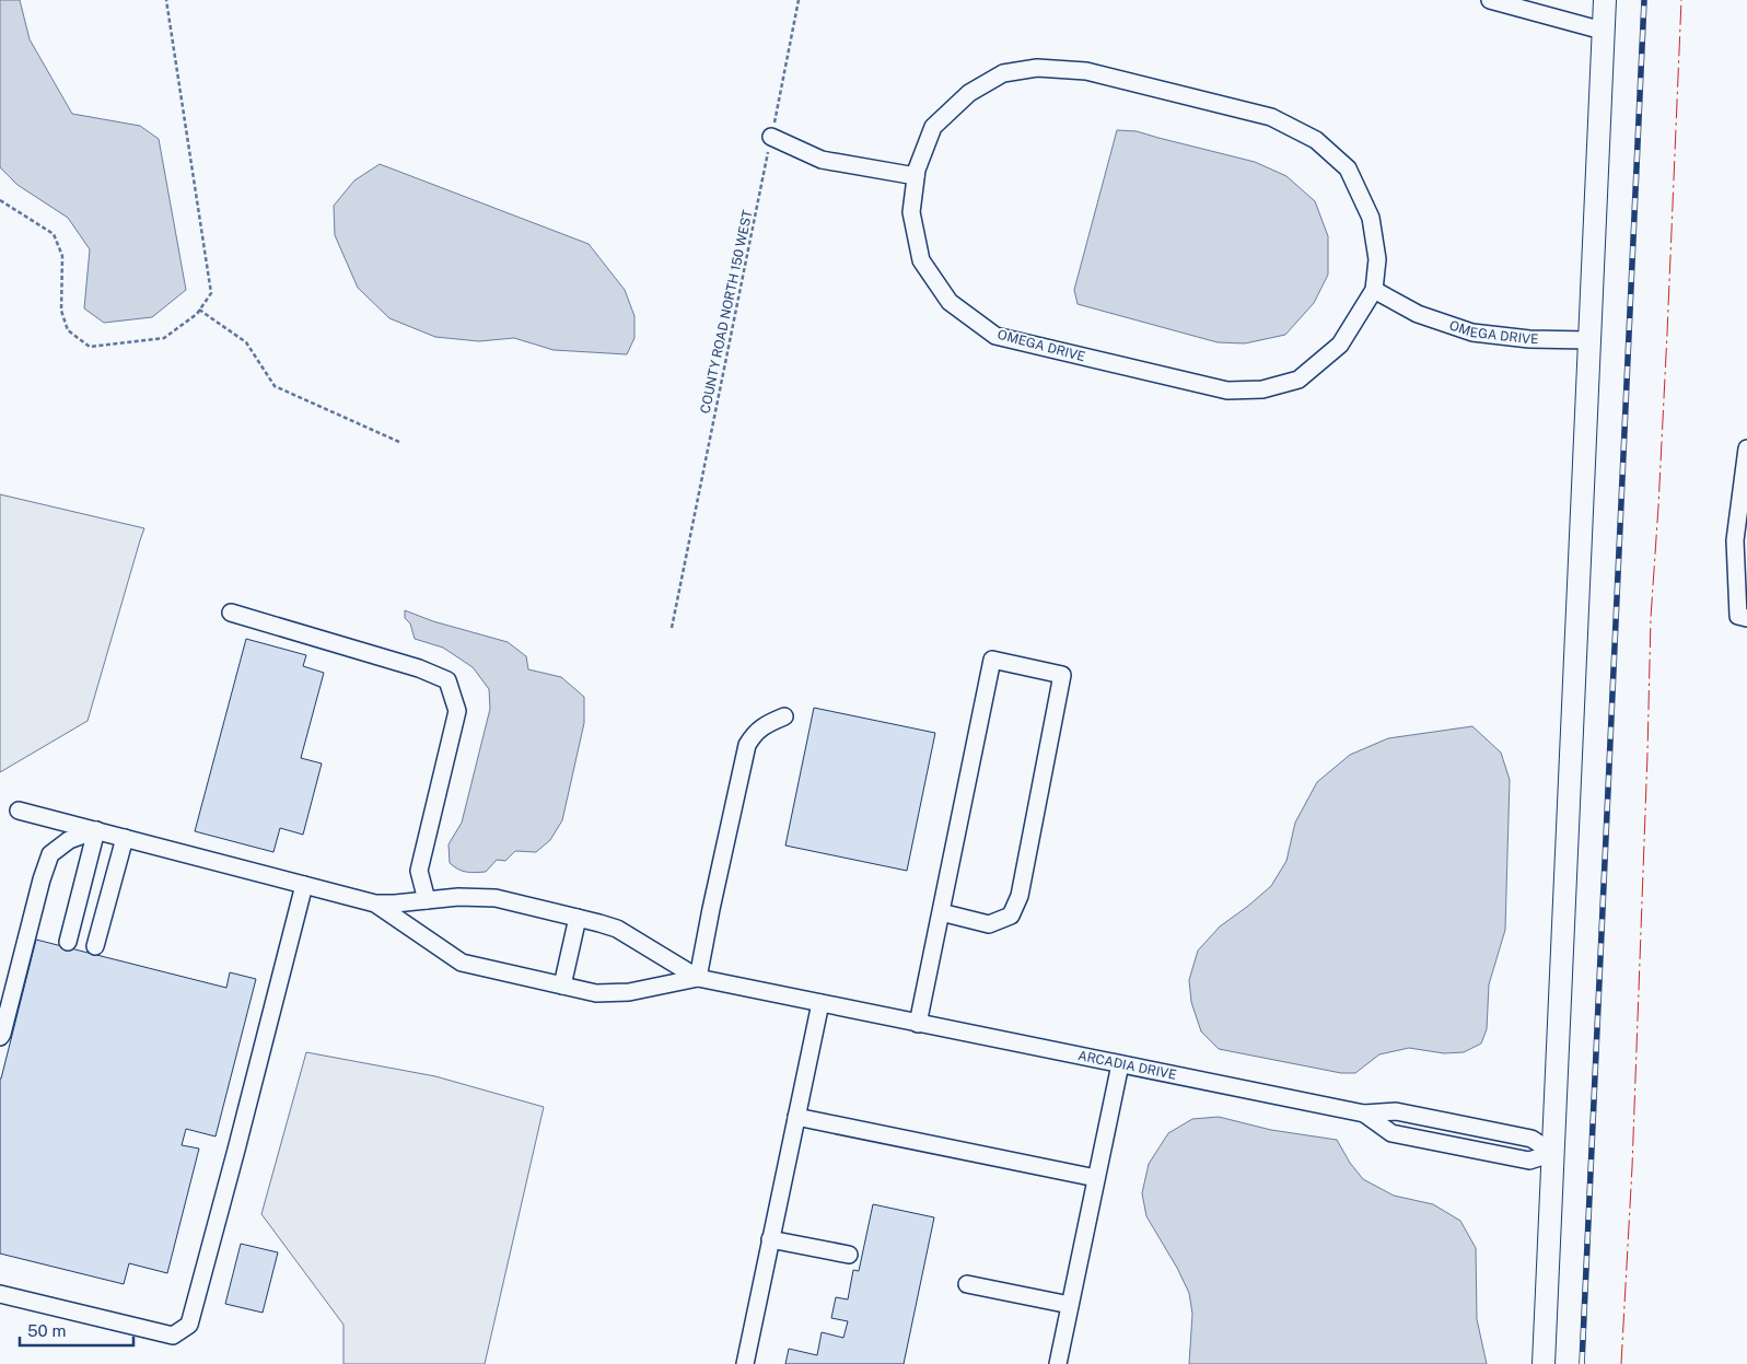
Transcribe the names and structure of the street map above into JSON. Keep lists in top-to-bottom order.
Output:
{
  "streets": {
    "street": ["OMEGA DRIVE", "ARCADIA DRIVE"],
    "path": ["COUNTY ROAD NORTH 150 WEST"]
  },
  "scale_bar": "50 m"
}
